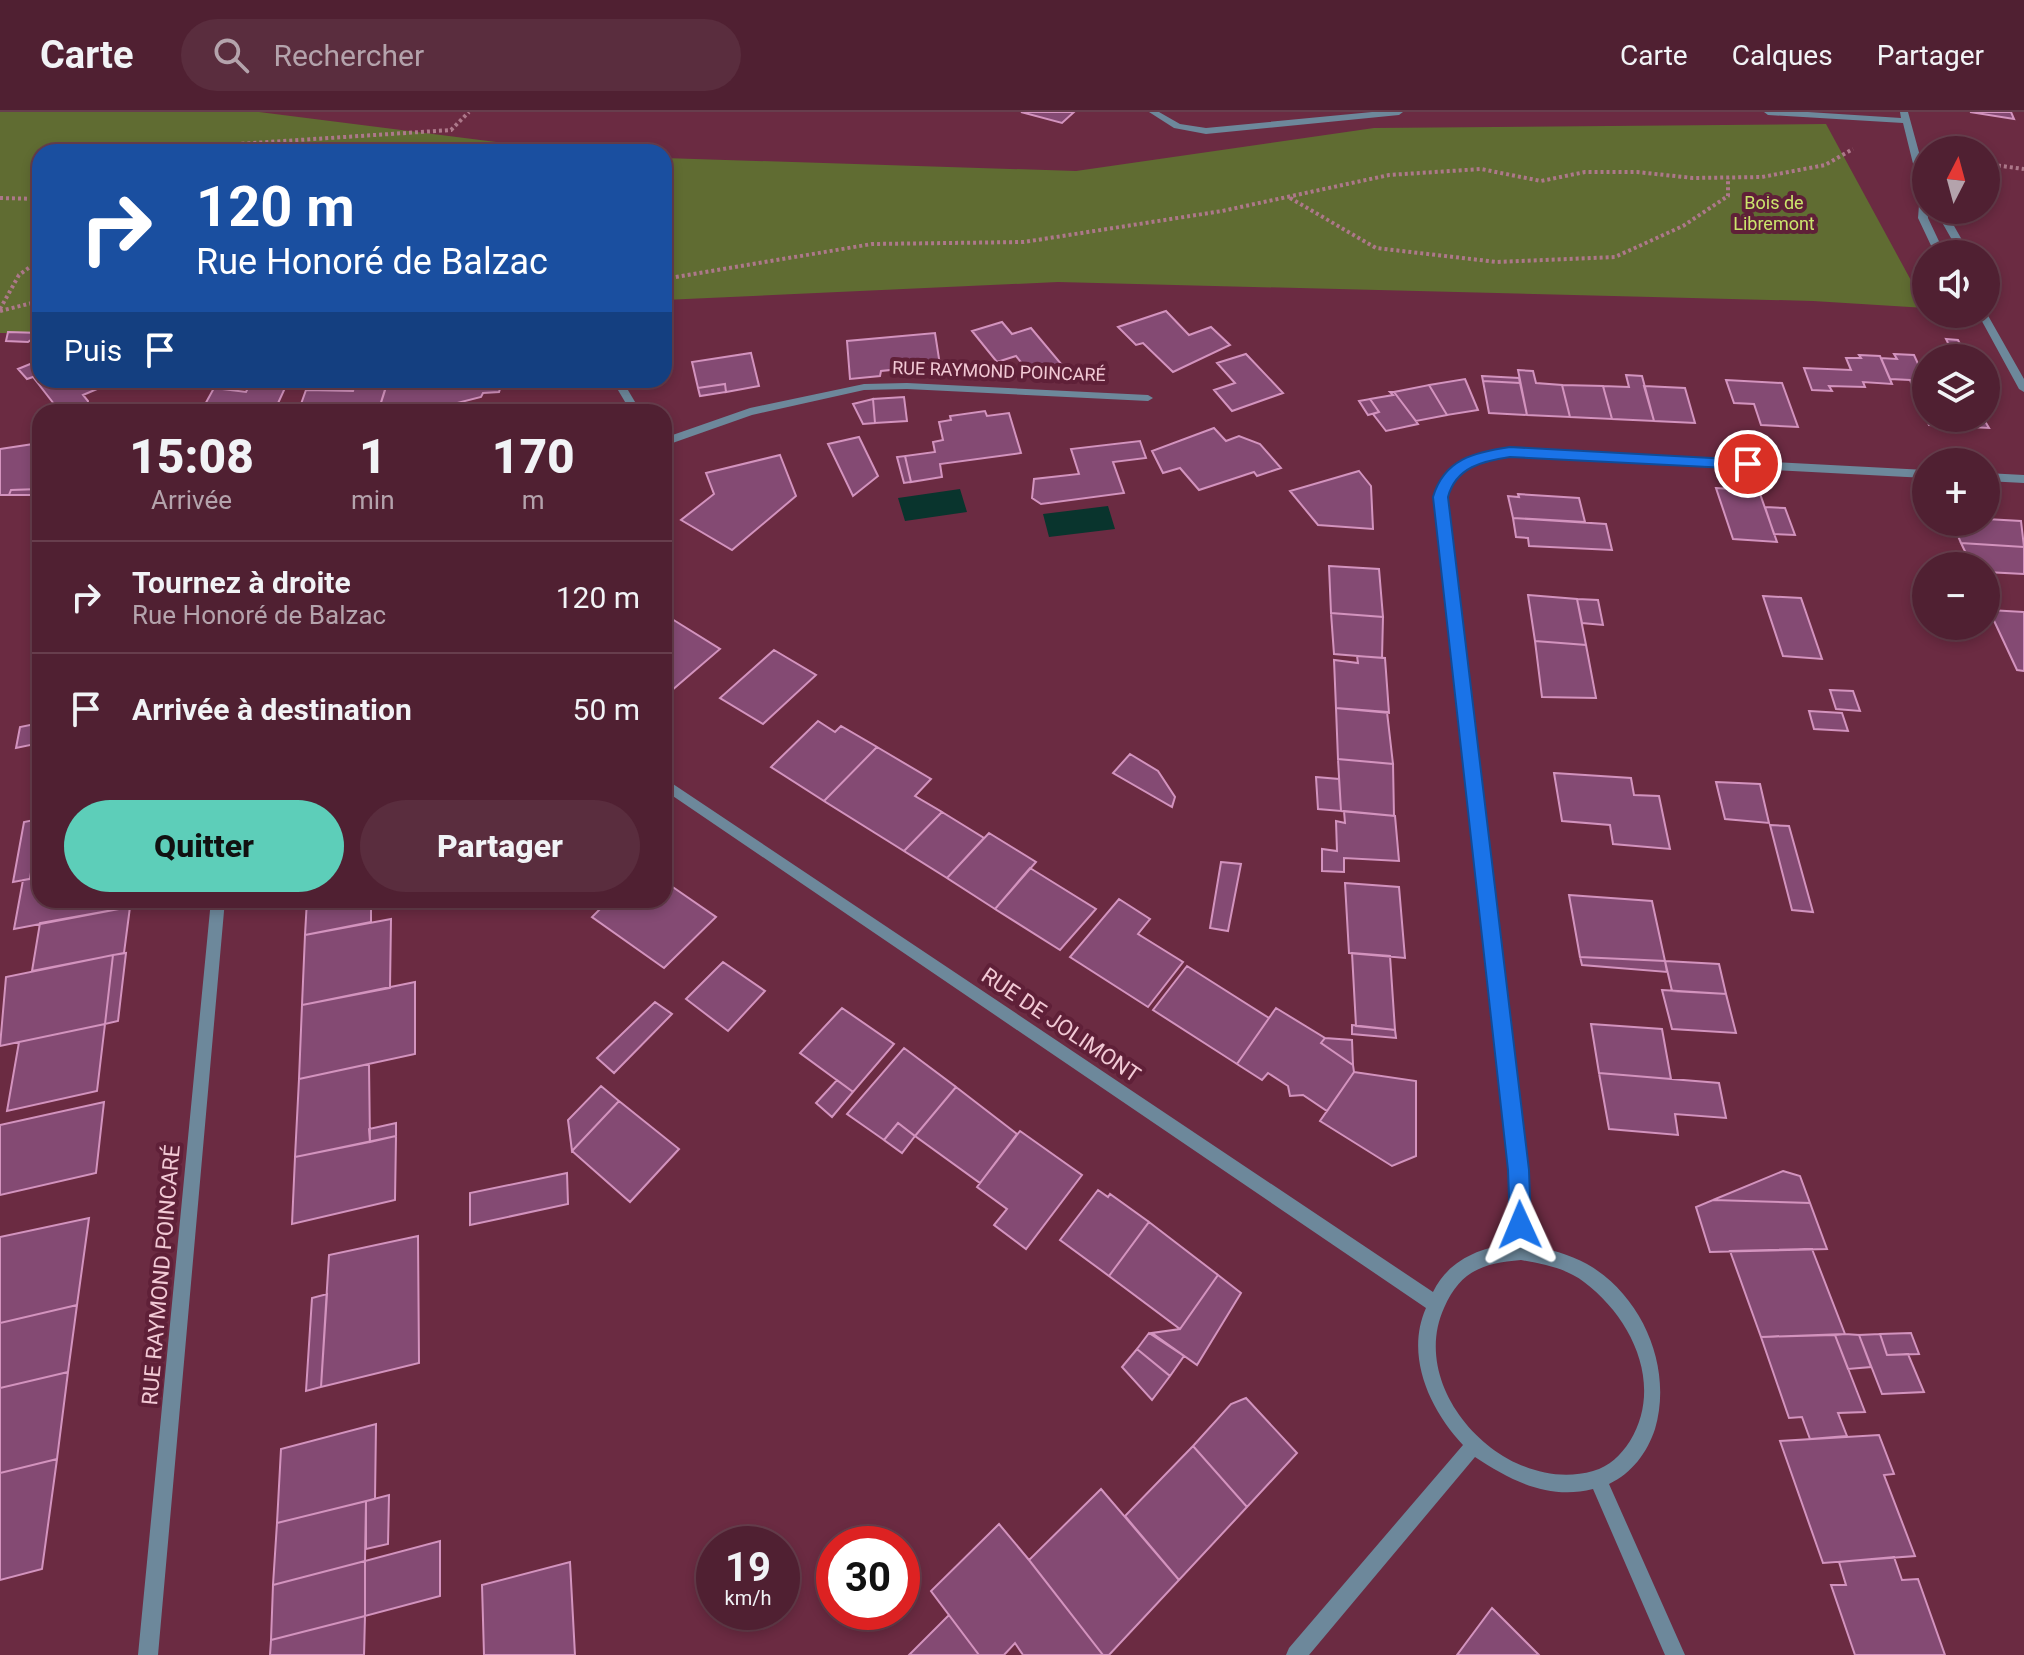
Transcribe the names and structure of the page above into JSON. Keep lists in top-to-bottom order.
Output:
{
  "streets": {
    "street": ["RUE RAYMOND POINCARÉ", "RUE DE JOLIMONT"]
  },
  "parks": ["Bois de Libremont"],
  "north": "top",
  "page": {
    "header": "Carte",
    "search": "Rechercher",
    "nav": ["Carte", "Calques", "Partager"],
    "map_buttons": ["+", "−"],
    "turn": ["120 m", "Rue Honoré de Balzac"],
    "then": "Puis",
    "eta": [
      "15:08",
      "Arrivée",
      "1",
      "min",
      "170",
      "m"
    ],
    "list": [
      {
        "name": "Tournez à droite",
        "note": "Rue Honoré de Balzac",
        "value": "120 m"
      },
      {
        "name": "Arrivée à destination",
        "value": "50 m"
      }
    ],
    "buttons": ["Quitter", "Partager"],
    "speed": "19 km/h",
    "limit": "30"
  }
}
